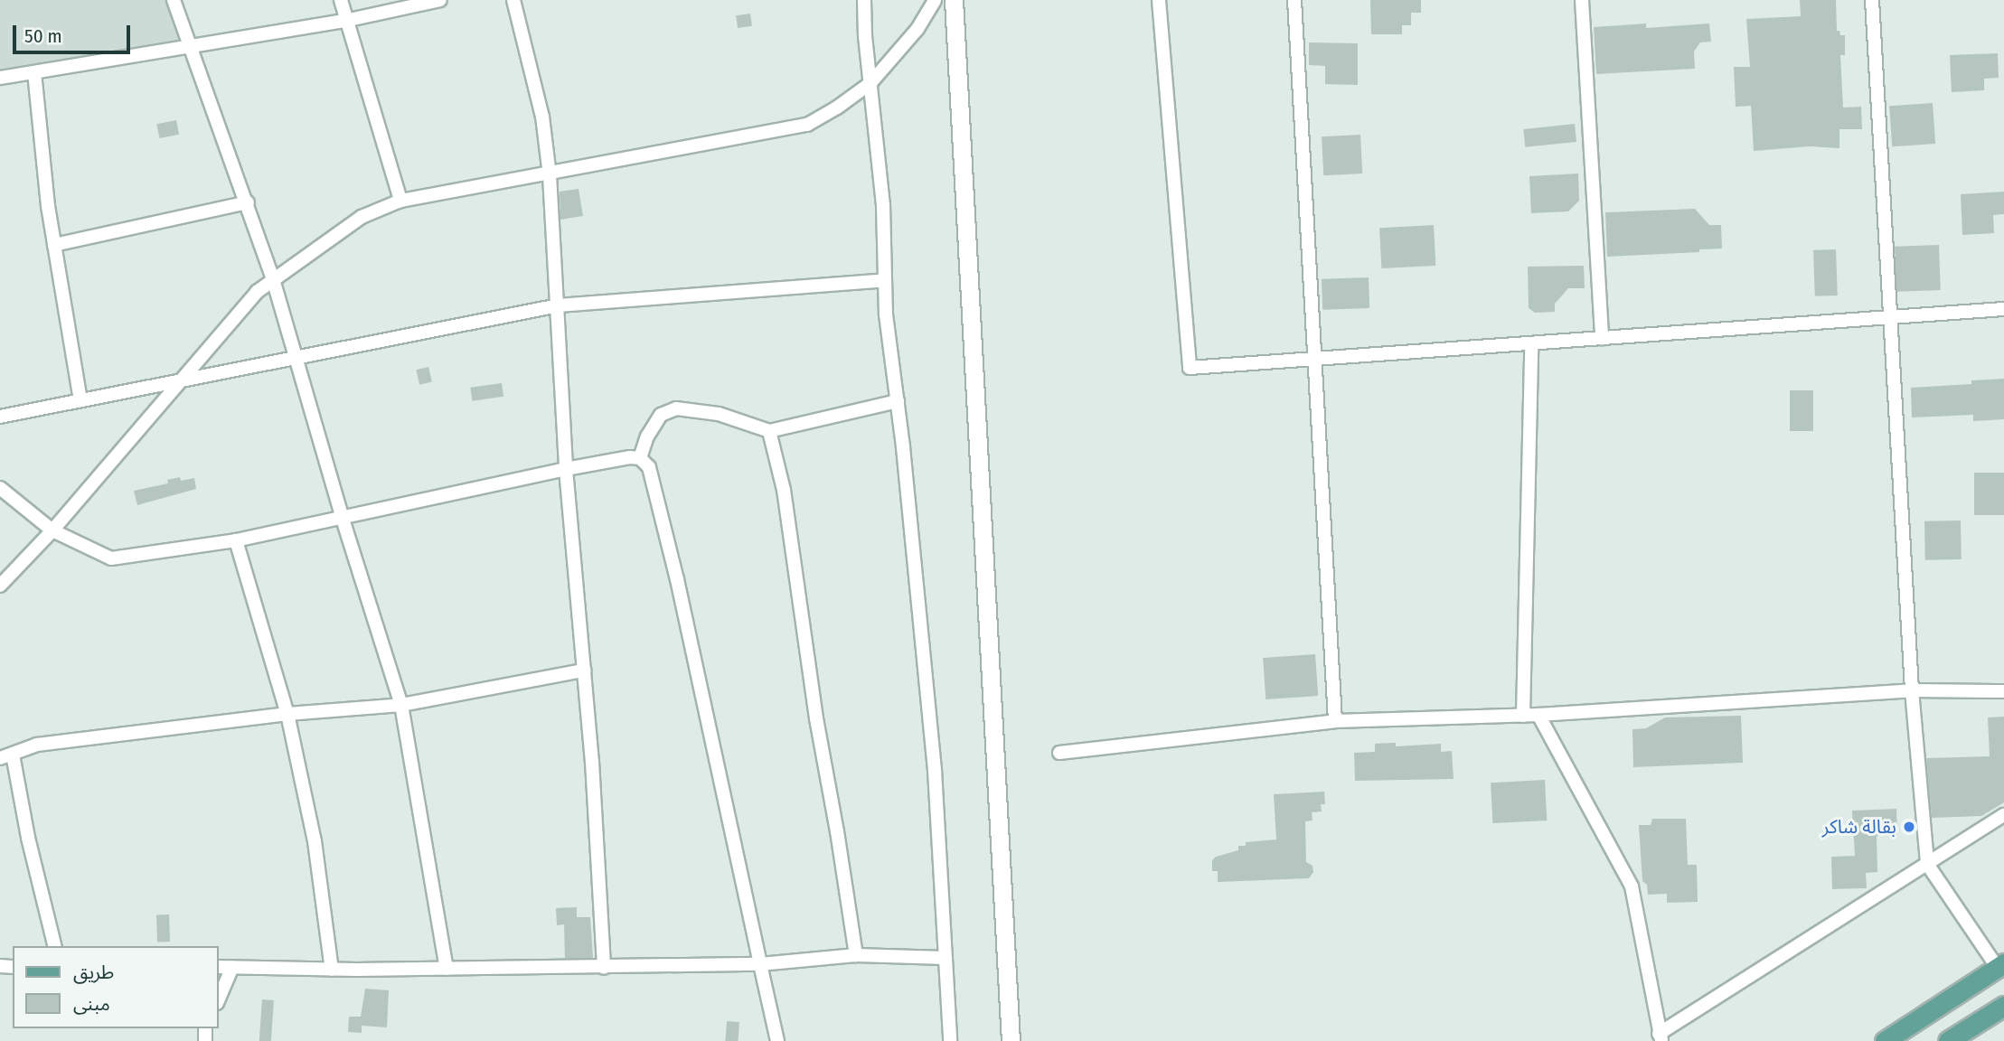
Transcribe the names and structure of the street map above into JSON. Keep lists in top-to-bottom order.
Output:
{
  "places": ["بقالة شاكر"],
  "legend": ["طريق", "مبنى"],
  "scale_bar": "50 m"
}
